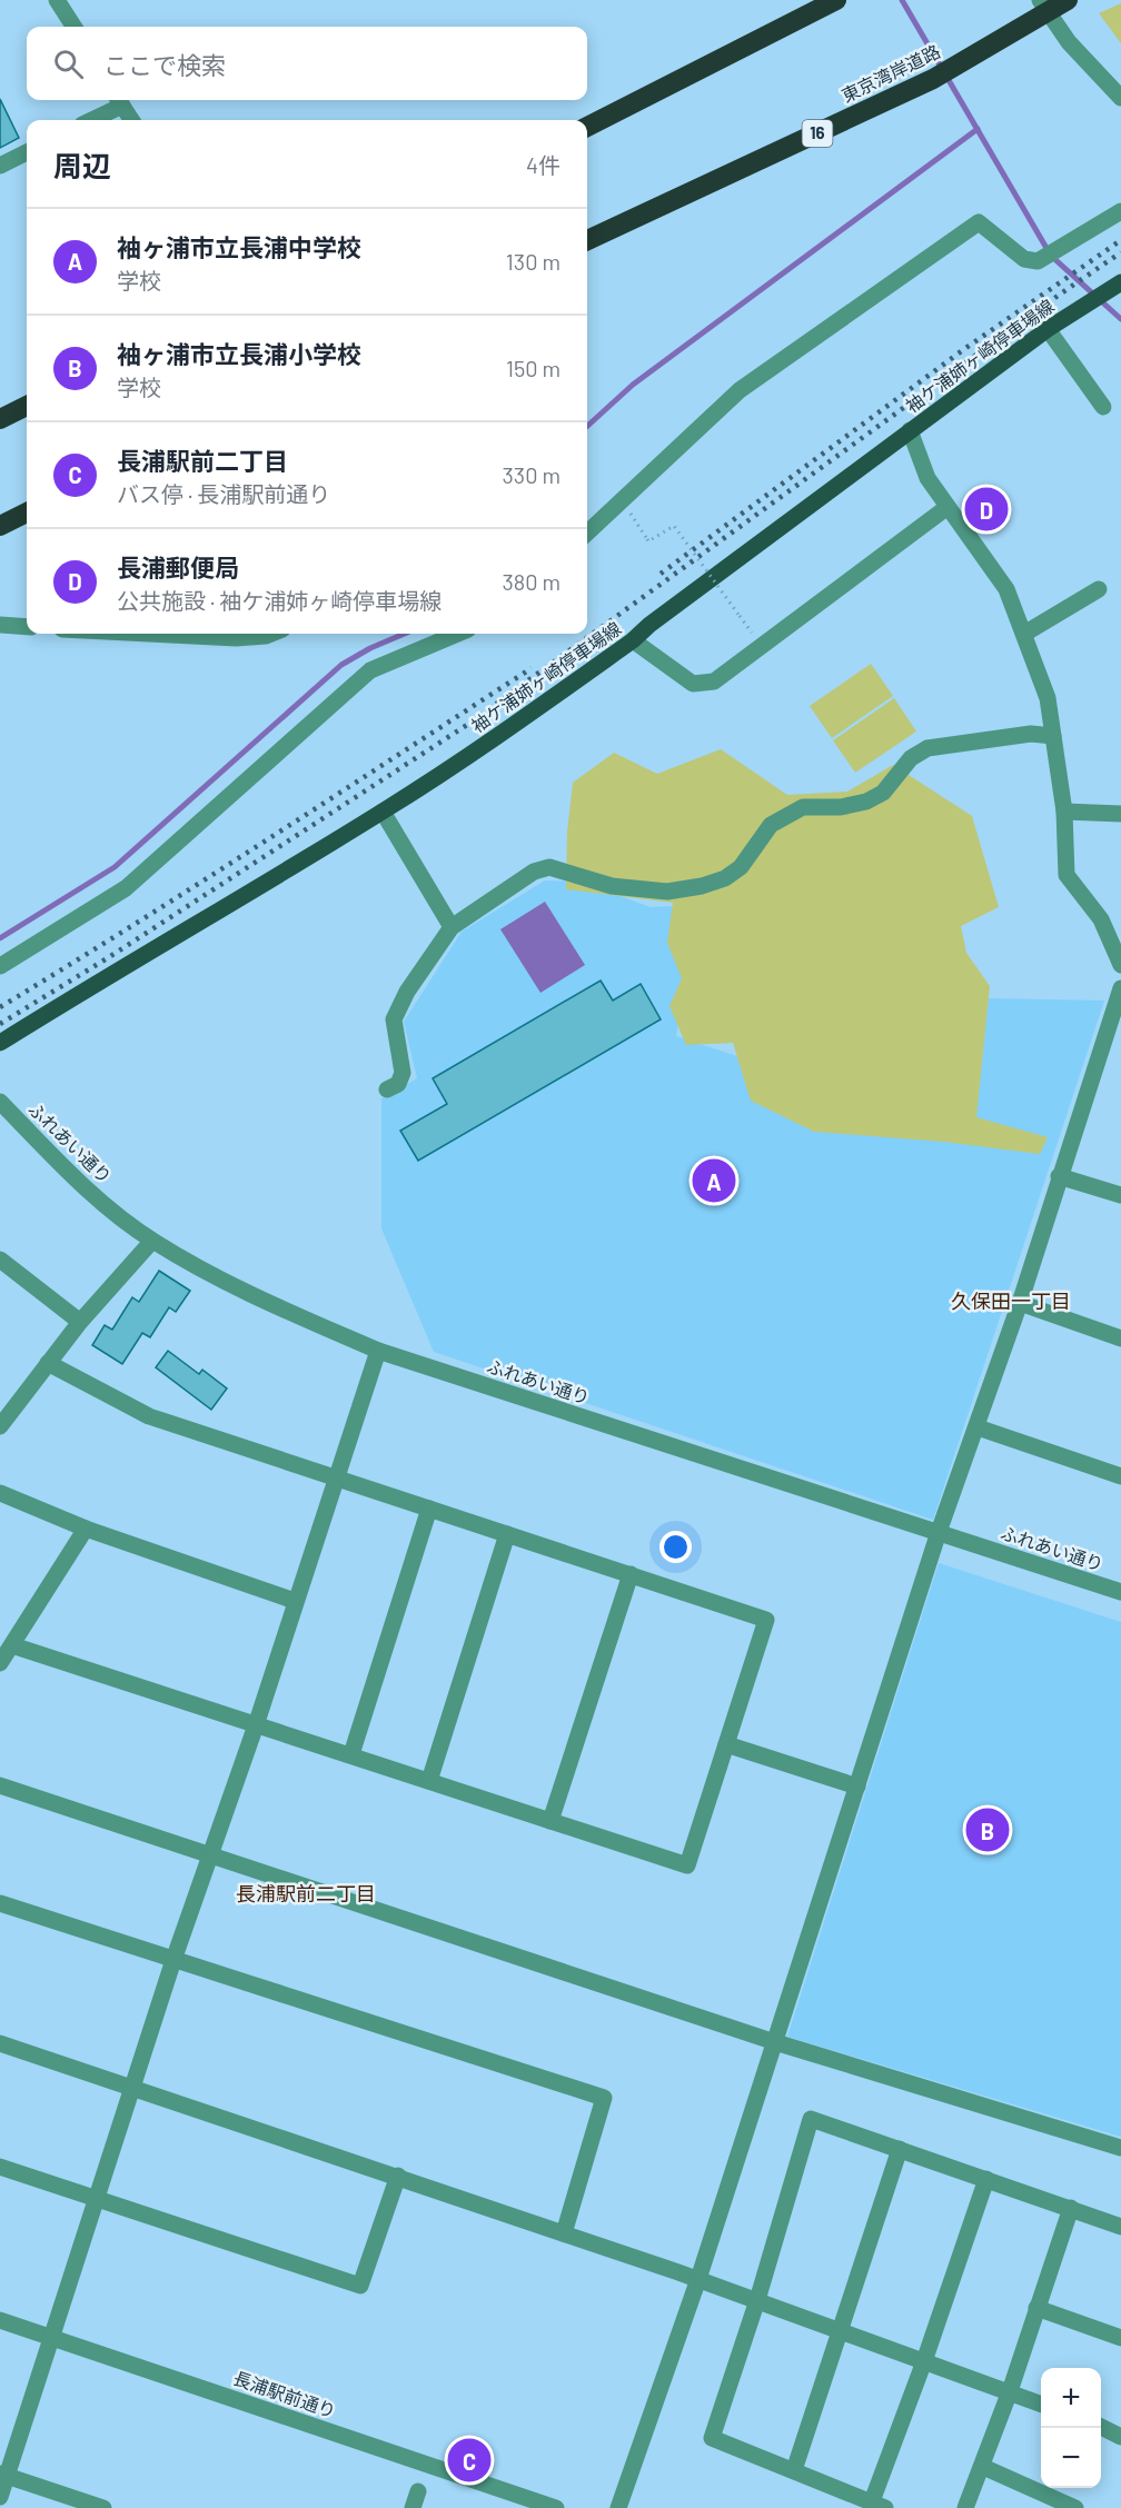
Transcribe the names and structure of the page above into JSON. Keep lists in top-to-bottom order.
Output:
{
  "streets": {
    "highway": ["東京湾岸道路", "16"],
    "main road": ["袖ケ浦姉ヶ崎停車場線"],
    "street": ["ふれあい通り", "長浦駅前通り"]
  },
  "districts": ["久保田一丁目", "長浦駅前二丁目"],
  "page": {
    "search": "ここで検索",
    "heading": ["周辺", "4件"],
    "list": [
      {
        "mark": "A",
        "name": "袖ヶ浦市立長浦中学校",
        "note": "学校",
        "value": "130 m"
      },
      {
        "mark": "B",
        "name": "袖ヶ浦市立長浦小学校",
        "note": "学校",
        "value": "150 m"
      },
      {
        "mark": "C",
        "name": "長浦駅前二丁目",
        "note": "バス停 · 長浦駅前通り",
        "value": "330 m"
      },
      {
        "mark": "D",
        "name": "長浦郵便局",
        "note": "公共施設 · 袖ケ浦姉ヶ崎停車場線",
        "value": "380 m"
      }
    ],
    "pins": [
      "D",
      "A",
      "B",
      "C"
    ],
    "map_buttons": ["+", "−"]
  }
}
